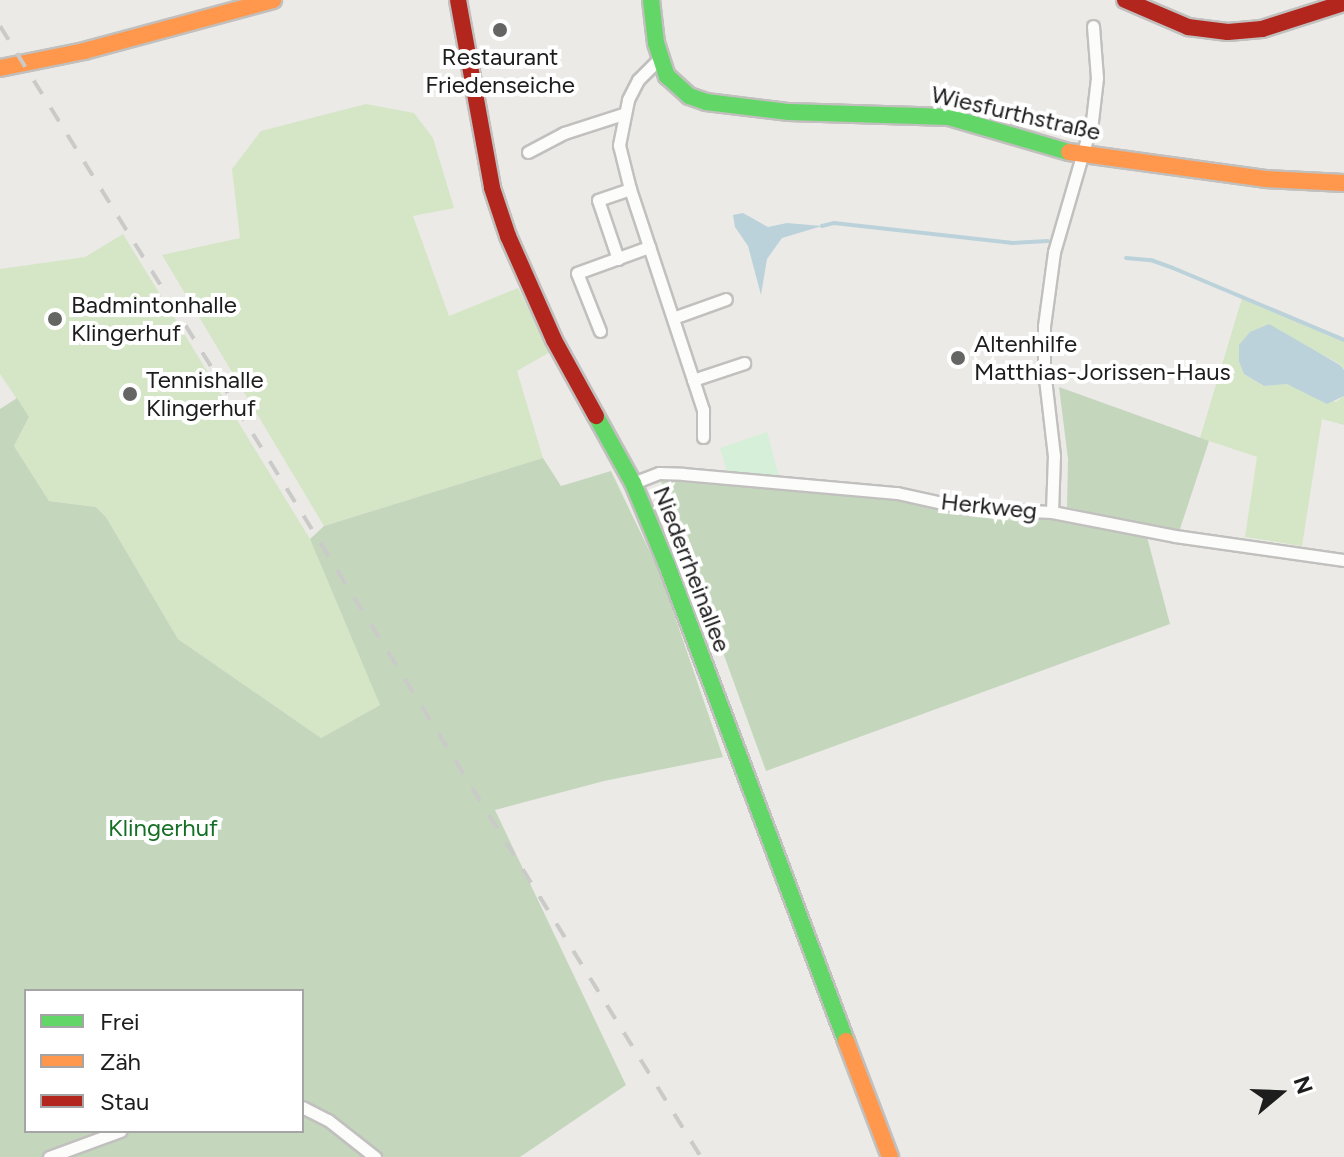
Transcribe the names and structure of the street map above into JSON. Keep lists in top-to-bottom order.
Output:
{
  "streets": {
    "main road": ["Wiesfurthstraße", "Niederrheinallee"],
    "street": ["Herkweg"]
  },
  "crossings": [
    ["Herkweg", "Niederrheinallee"]
  ],
  "parks": ["Klingerhuf"],
  "places": [
    "Restaurant Friedenseiche",
    "Badmintonhalle Klingerhuf",
    "Altenhilfe Matthias-Jorissen-Haus",
    "Tennishalle Klingerhuf"
  ],
  "legend": ["Frei", "Zäh", "Stau"],
  "north": "right"
}
